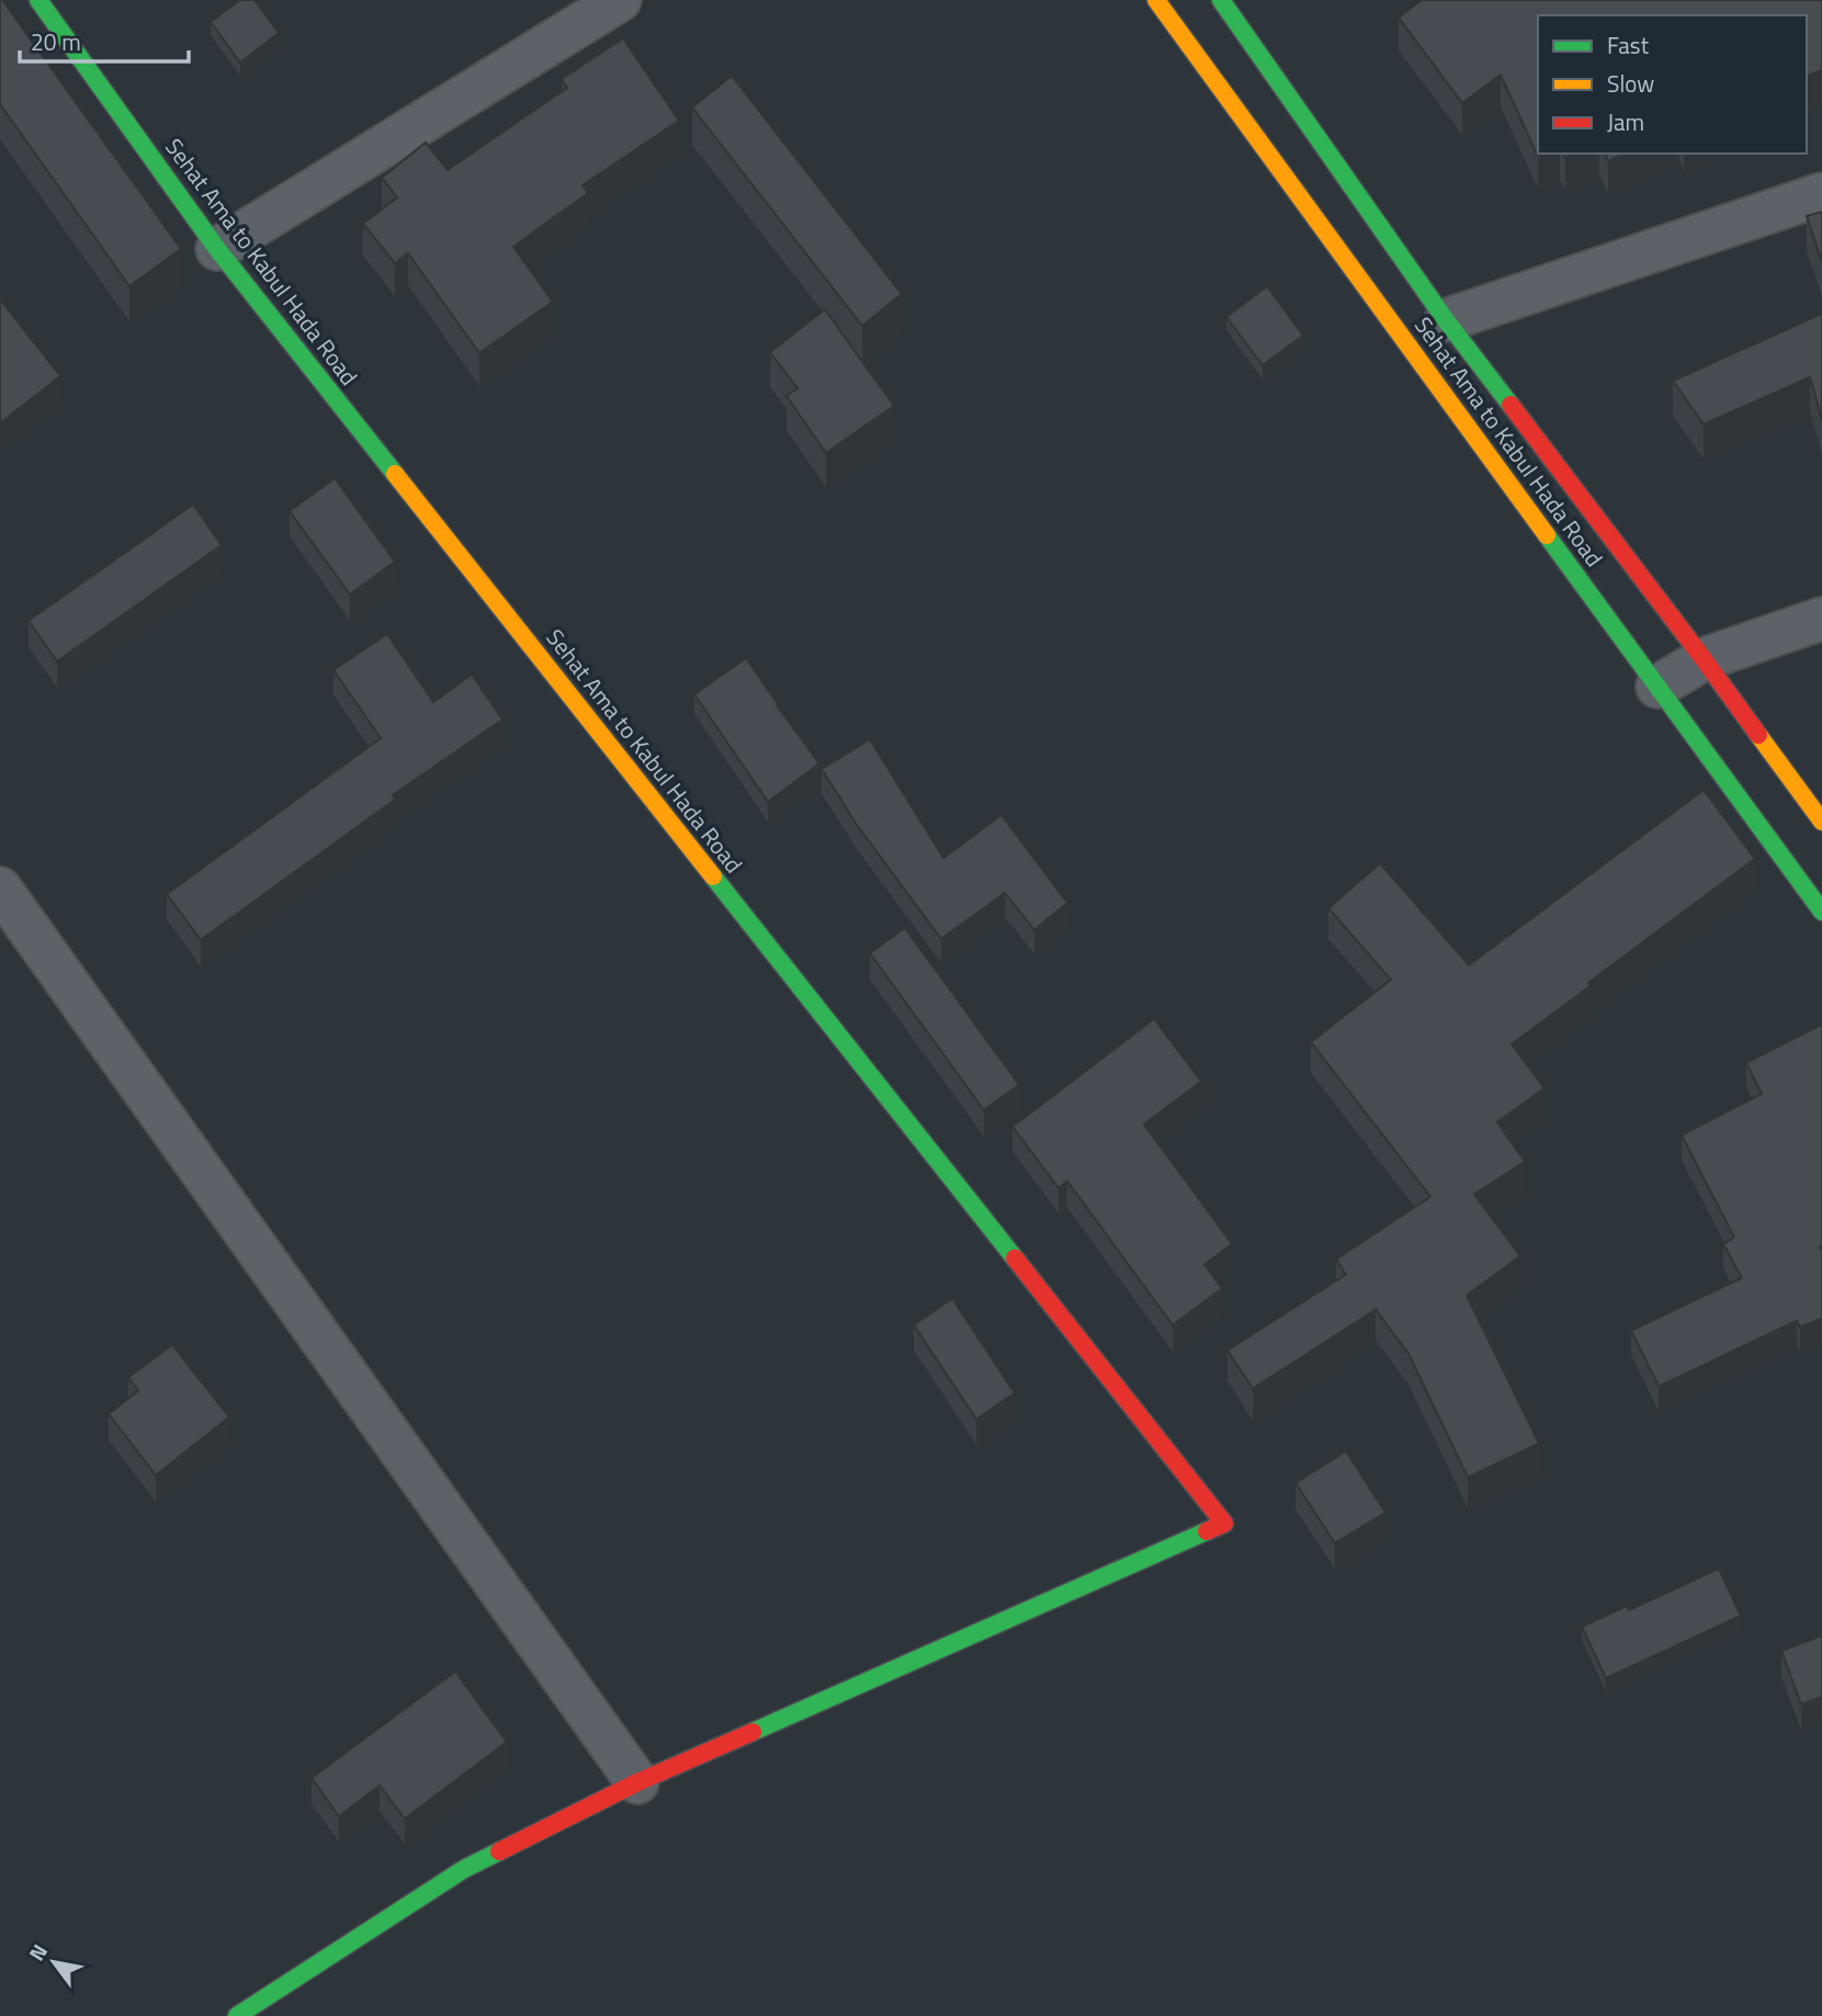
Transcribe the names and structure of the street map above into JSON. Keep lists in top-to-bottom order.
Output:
{
  "streets": {
    "street": ["Sehat Ama to Kabul Hada Road"]
  },
  "legend": ["Fast", "Slow", "Jam"],
  "scale_bar": "20 m",
  "north": "top left"
}
